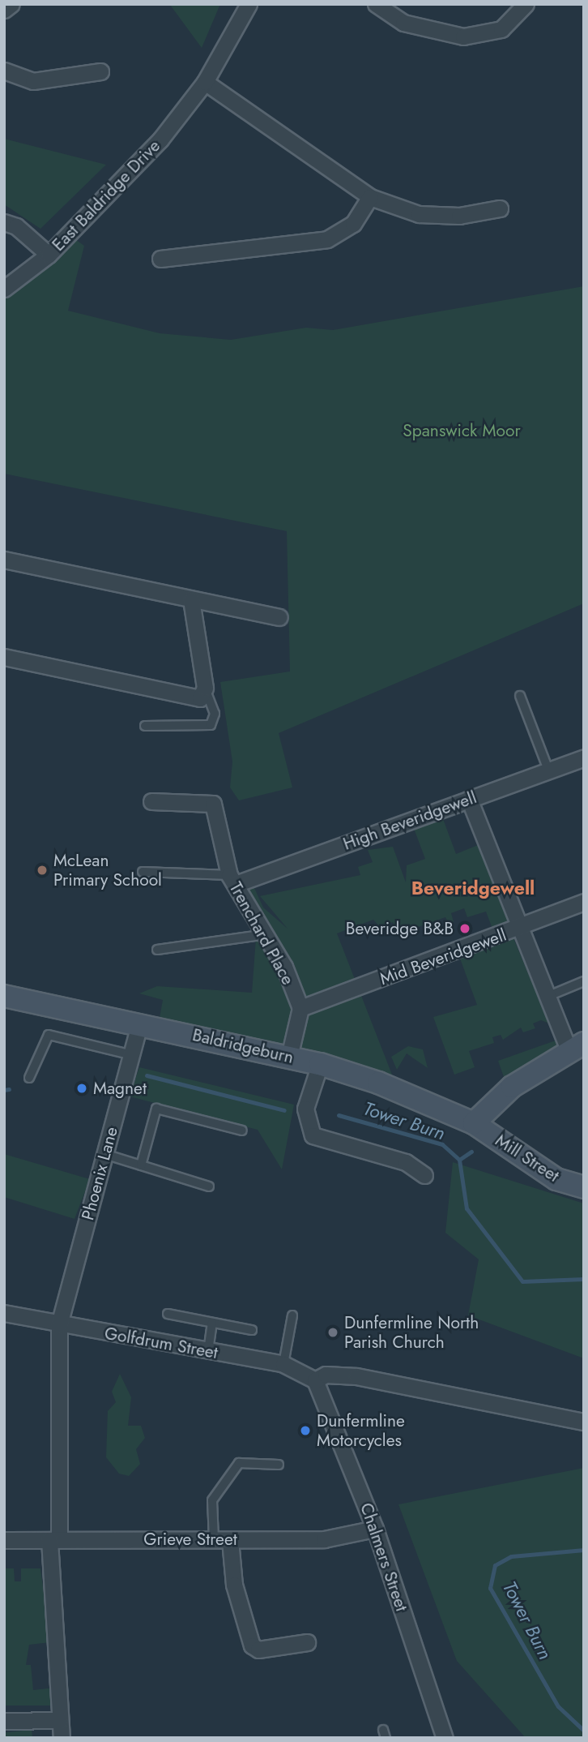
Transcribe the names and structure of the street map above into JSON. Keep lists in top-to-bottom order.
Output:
{
  "streets": {
    "main road": ["Baldridgeburn", "Mill Street"],
    "street": [
      "East Baldridge Drive",
      "High Beveridgewell",
      "Trenchard Place",
      "Mid Beveridgewell",
      "Phoenix Lane",
      "Golfdrum Street",
      "Grieve Street",
      "Chalmers Street"
    ]
  },
  "crossings": [
    ["High Beveridgewell", "Trenchard Place"],
    ["Trenchard Place", "Mid Beveridgewell"],
    ["Baldridgeburn", "Mill Street"],
    ["Baldridgeburn", "Phoenix Lane"],
    ["Phoenix Lane", "Golfdrum Street"],
    ["Phoenix Lane", "Grieve Street"],
    ["Golfdrum Street", "Chalmers Street"],
    ["Grieve Street", "Chalmers Street"]
  ],
  "districts": ["Beveridgewell"],
  "water": ["Tower Burn"],
  "parks": ["Spanswick Moor"],
  "places": [
    "McLean Primary School",
    "Beveridge B&B",
    "Magnet",
    "Dunfermline North Parish Church",
    "Dunfermline Motorcycles"
  ]
}
